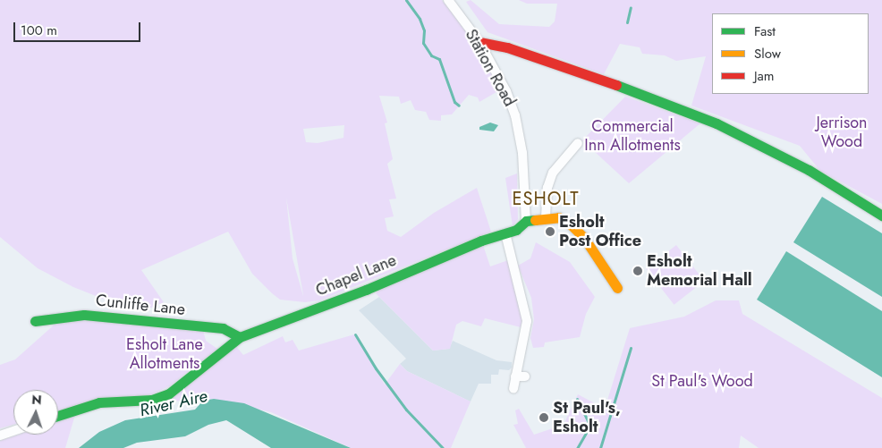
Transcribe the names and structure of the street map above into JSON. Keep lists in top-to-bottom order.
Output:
{
  "streets": {
    "street": ["Station Road", "Chapel Lane", "Cunliffe Lane"]
  },
  "crossings": [
    ["Station Road", "Chapel Lane"],
    ["Chapel Lane", "Cunliffe Lane"]
  ],
  "districts": ["ESHOLT"],
  "water": ["River Aire"],
  "parks": [
    "Jerrison Wood",
    "Commercial Inn Allotments",
    "Esholt Lane Allotments",
    "St Paul's Wood"
  ],
  "places": ["Esholt Post Office", "Esholt Memorial Hall", "St Paul's, Esholt"],
  "legend": ["Fast", "Slow", "Jam"],
  "scale_bar": "100 m",
  "north": "top"
}
